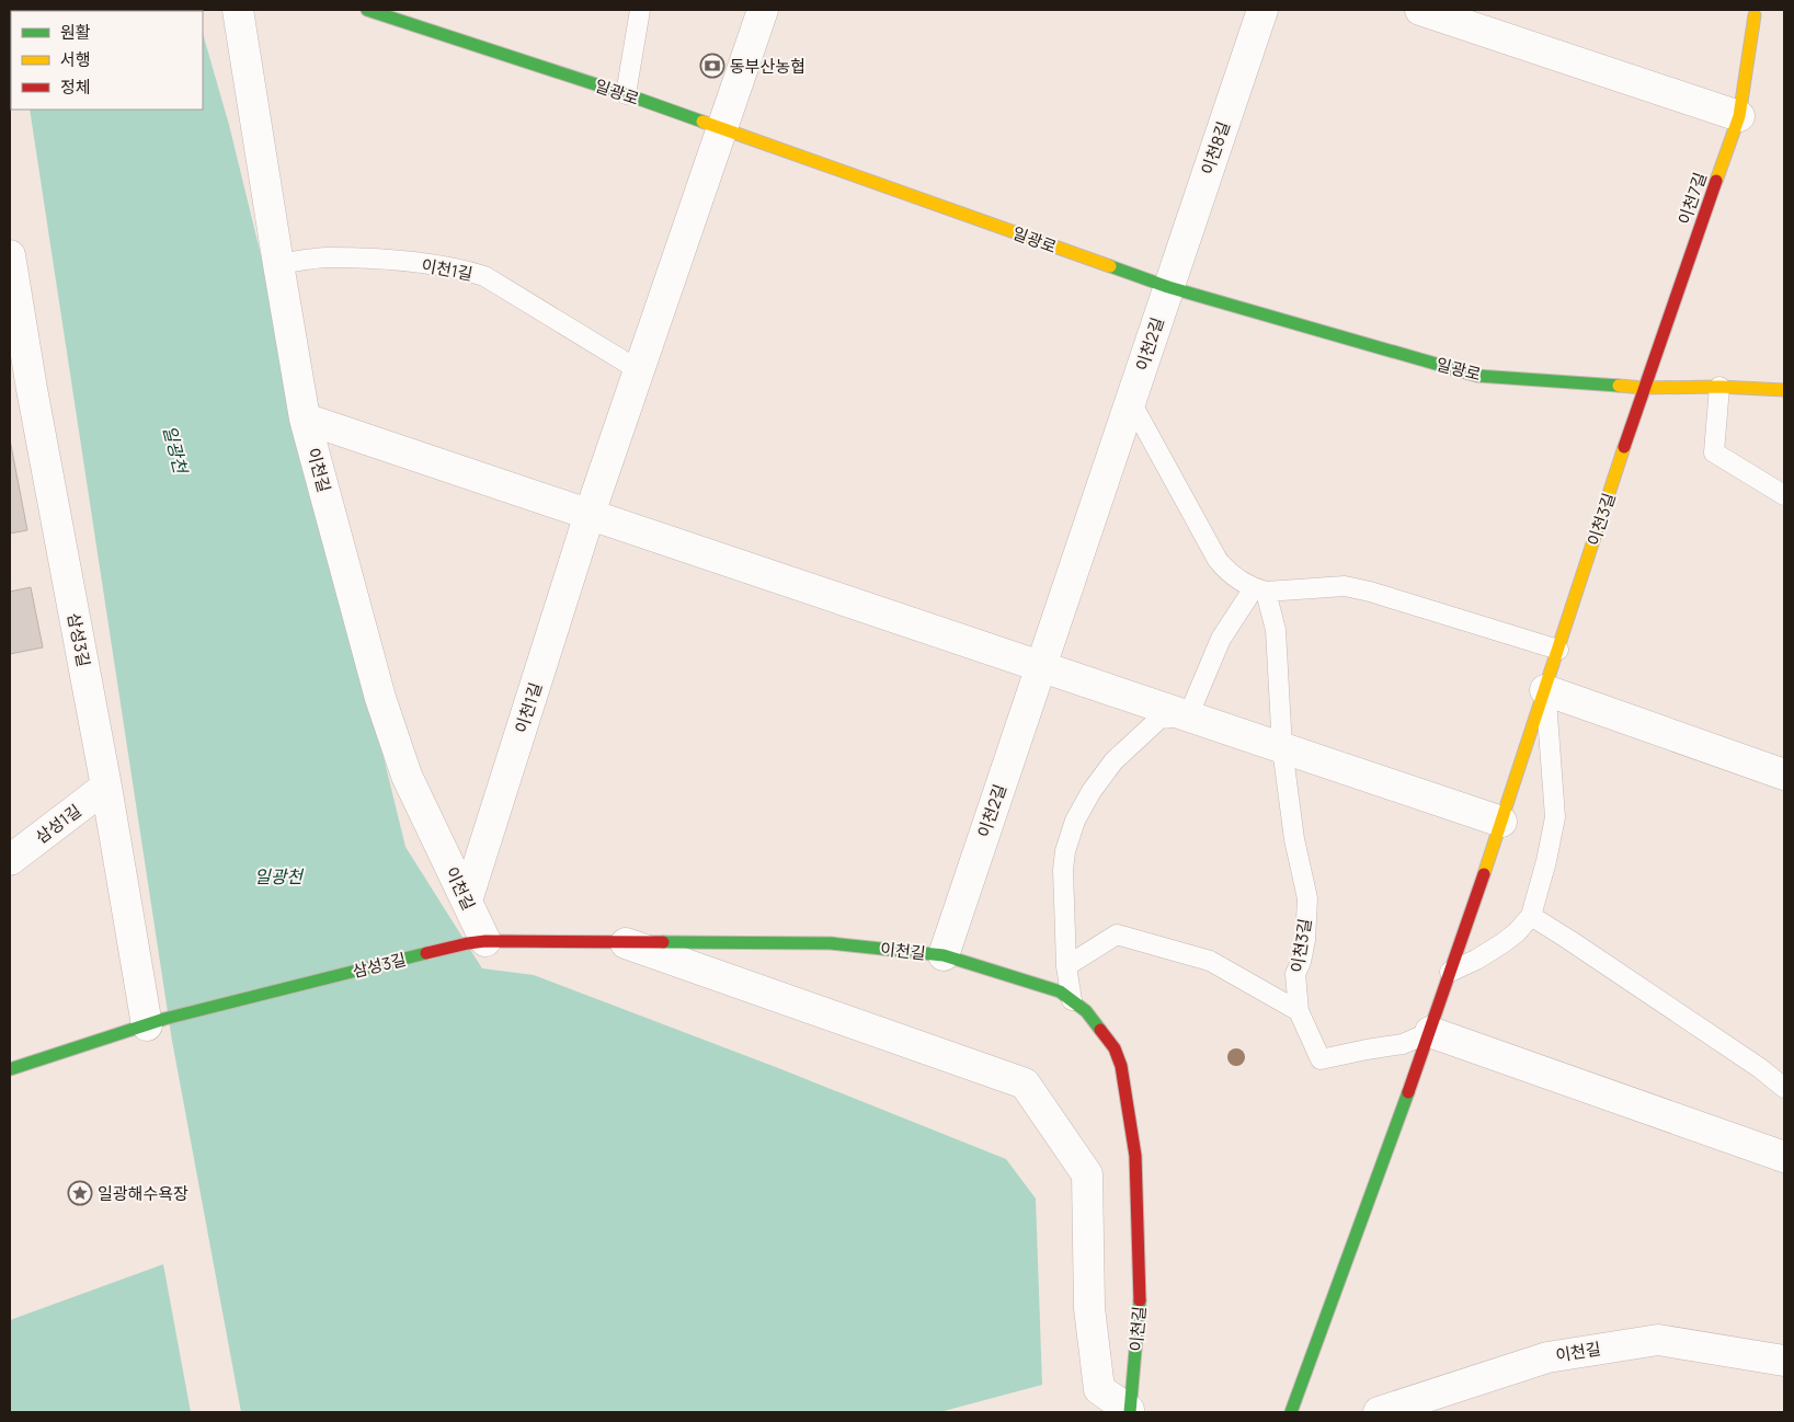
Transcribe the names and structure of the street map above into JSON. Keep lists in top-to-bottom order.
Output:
{
  "streets": {
    "street": [
      "일광로",
      "이천8길",
      "이천7길",
      "이천1길",
      "이천2길",
      "이천길",
      "이천3길",
      "삼성3길",
      "삼성1길"
    ]
  },
  "crossings": [
    ["일광로", "이천8길"],
    ["일광로", "이천7길"],
    ["일광로", "이천1길"],
    ["일광로", "이천2길"],
    ["일광로", "이천3길"],
    ["이천8길", "이천2길"],
    ["이천7길", "이천3길"],
    ["이천1길", "이천길"],
    ["이천2길", "이천길"],
    ["이천길", "삼성3길"],
    ["삼성3길", "삼성1길"]
  ],
  "water": ["일광천"],
  "places": {
    "bank": ["동부산농협"],
    "place": ["일광해수욕장"]
  },
  "legend": ["원활", "서행", "정체"]
}
